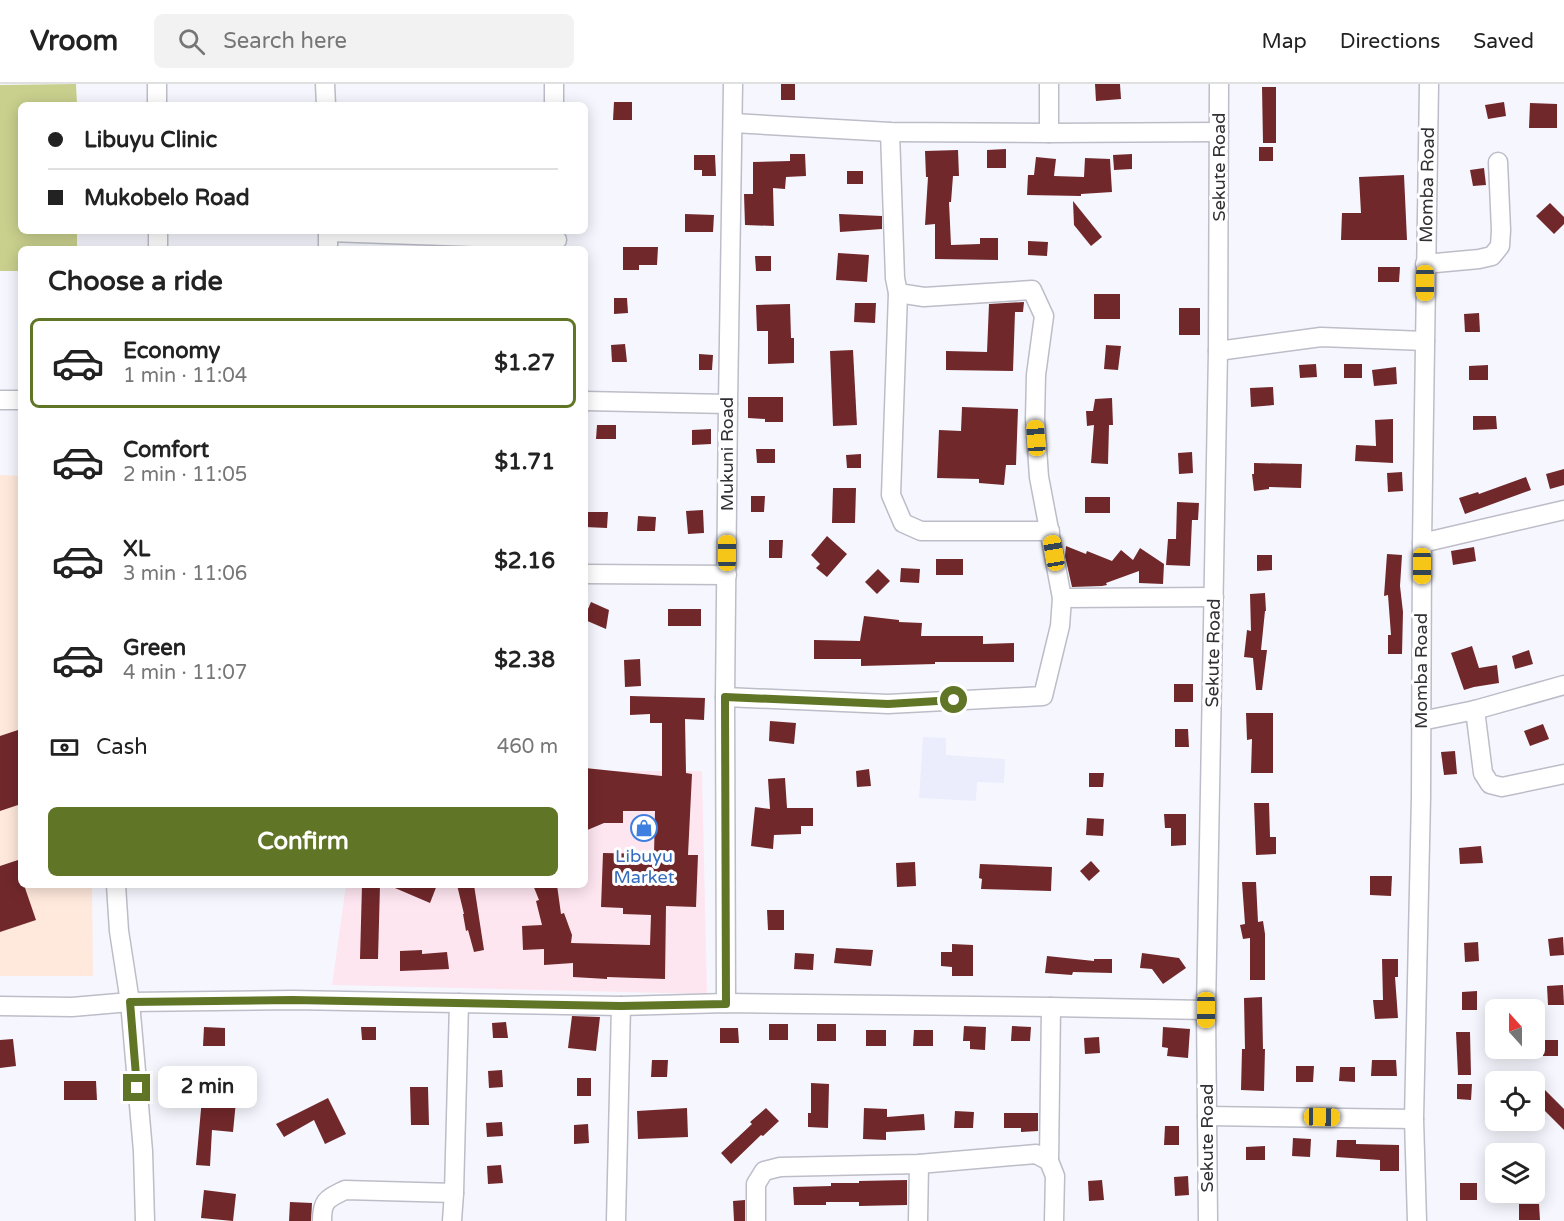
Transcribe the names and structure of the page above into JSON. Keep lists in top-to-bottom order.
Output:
{
  "streets": {
    "street": ["Sekute Road", "Momba Road", "Mukuni Road"]
  },
  "places": {
    "shop": ["Libuyu Market"]
  },
  "north": "top",
  "page": {
    "header": "Vroom",
    "search": "Search here",
    "nav": ["Map", "Directions", "Saved"],
    "banner": ["Libuyu Clinic", "Mukobelo Road"],
    "heading": "Choose a ride",
    "list": [
      {
        "name": "Economy",
        "note": "1 min · 11:04",
        "value": "$1.27"
      },
      {
        "name": "Comfort",
        "note": "2 min · 11:05",
        "value": "$1.71"
      },
      {
        "name": "XL",
        "note": "3 min · 11:06",
        "value": "$2.16"
      },
      {
        "name": "Green",
        "note": "4 min · 11:07",
        "value": "$2.38"
      }
    ],
    "pay": ["Cash", "460 m"],
    "buttons": "Confirm",
    "bubble": "2 min"
  }
}
